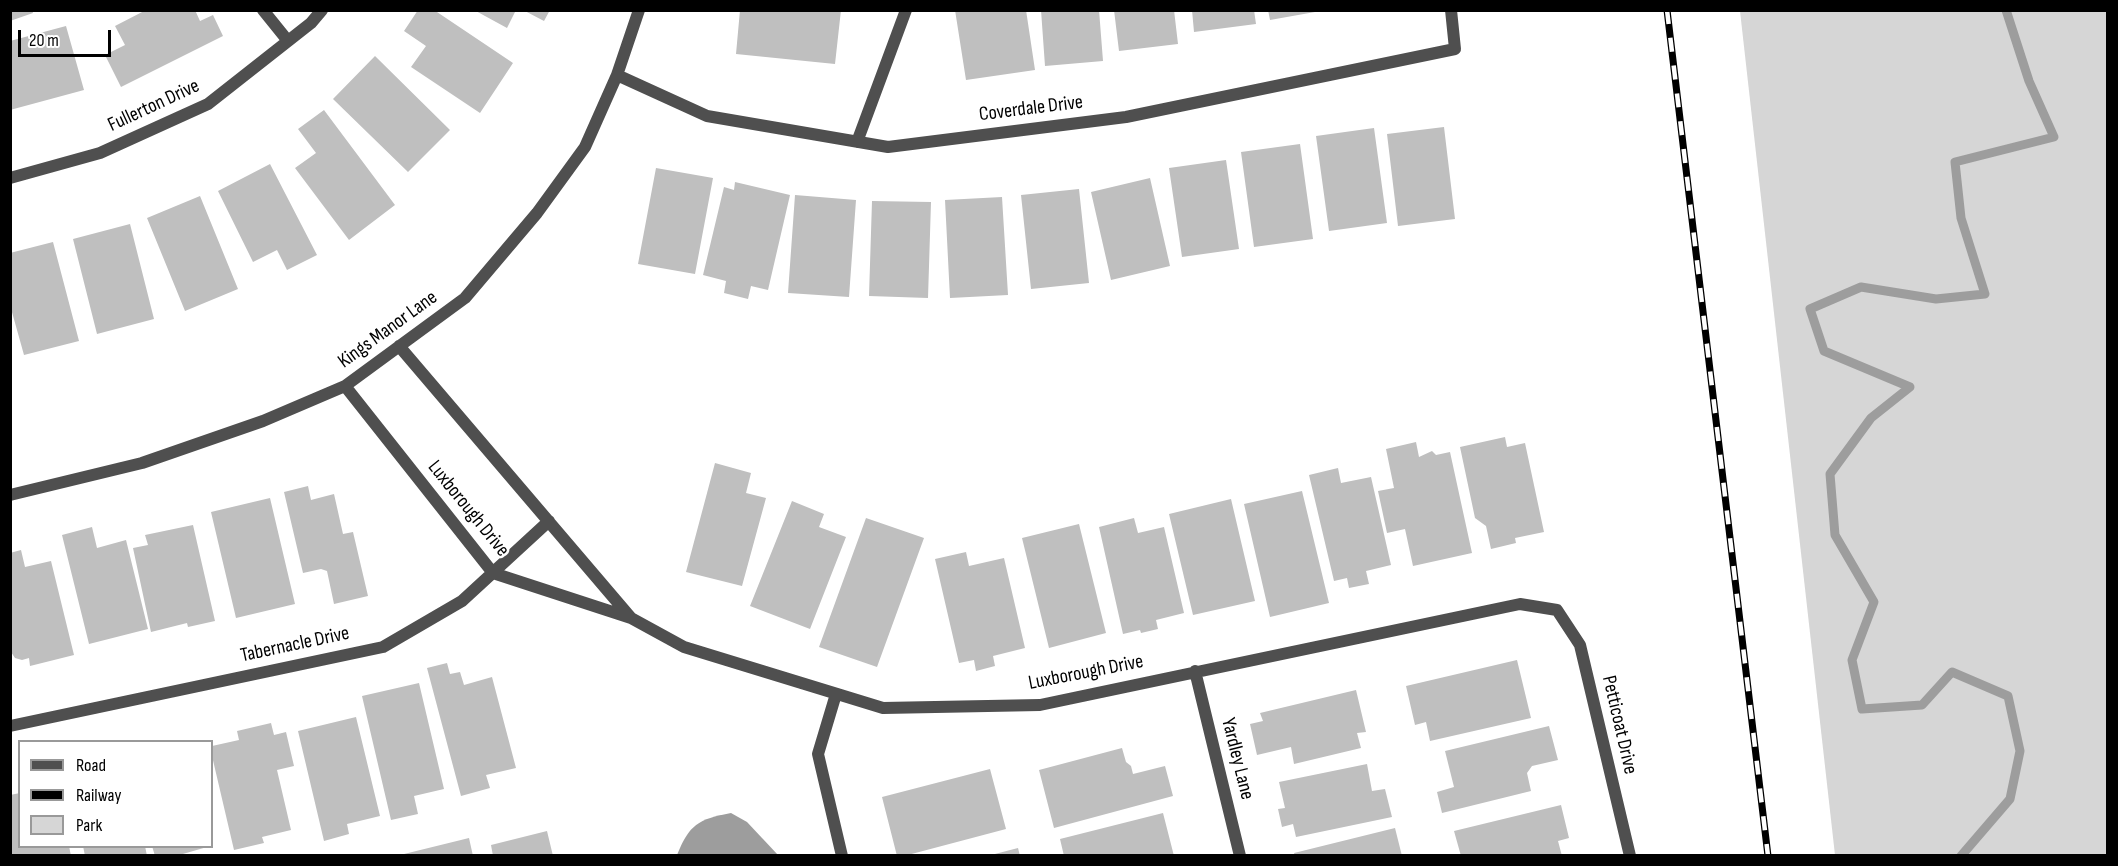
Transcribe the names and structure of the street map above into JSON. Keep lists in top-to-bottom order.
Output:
{
  "streets": {
    "street": [
      "Fullerton Drive",
      "Coverdale Drive",
      "Kings Manor Lane",
      "Luxborough Drive",
      "Tabernacle Drive",
      "Petticoat Drive",
      "Yardley Lane"
    ]
  },
  "crossings": [
    ["Coverdale Drive", "Kings Manor Lane"],
    ["Kings Manor Lane", "Luxborough Drive"],
    ["Luxborough Drive", "Tabernacle Drive"],
    ["Luxborough Drive", "Petticoat Drive"],
    ["Luxborough Drive", "Yardley Lane"]
  ],
  "legend": ["Road", "Railway", "Park"],
  "scale_bar": "20 m"
}
